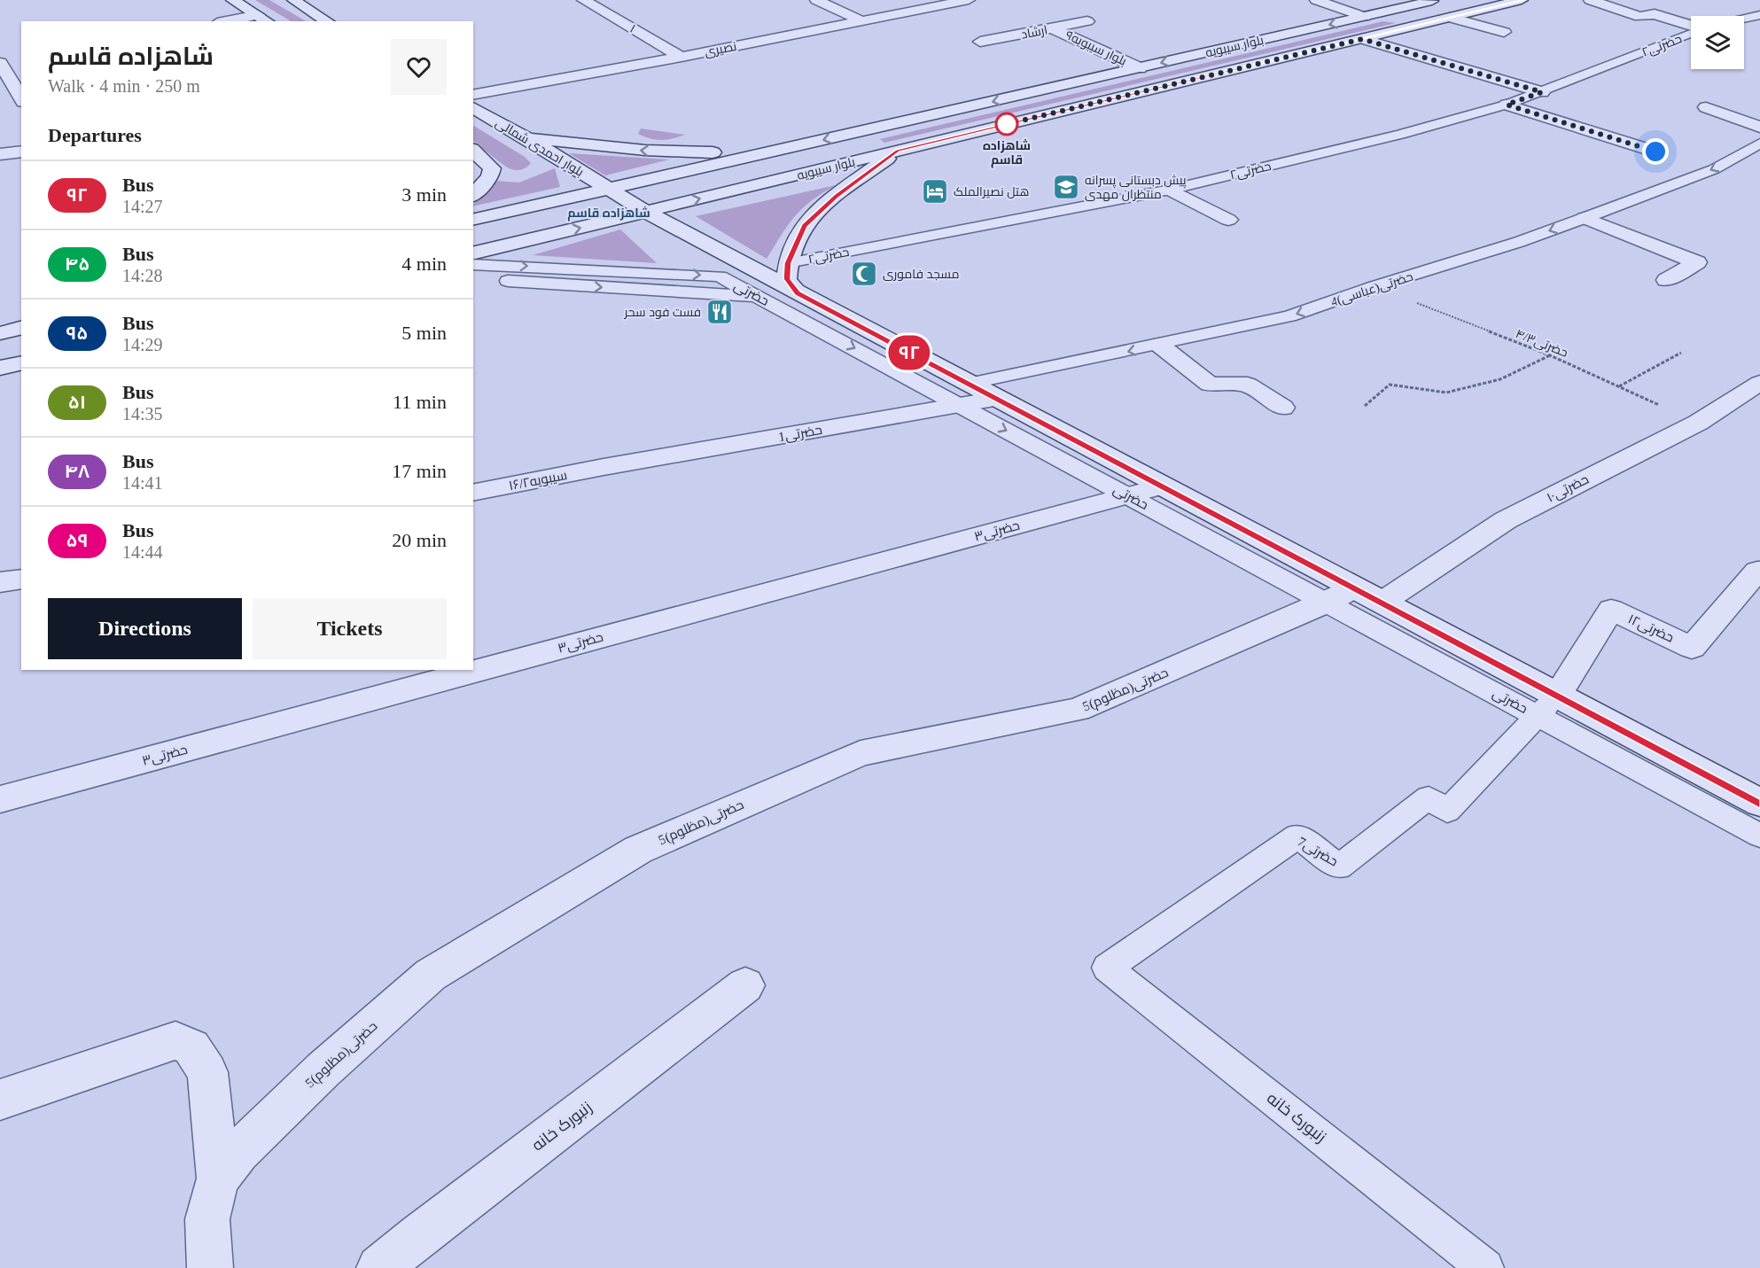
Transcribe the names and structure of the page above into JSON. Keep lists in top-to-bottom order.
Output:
{
  "streets": {
    "street": [
      "۱",
      "ارشاد",
      "بلوار سیبویه",
      "بلوار سیبویه۹",
      "نصیری",
      "بلوار احمدی شمالی",
      "حضرتی",
      "1حضرتی",
      "سیبویه۱۶/۲",
      "حضرتی۱۰",
      "حضرتی۳",
      "حضرتی۱۲",
      "5حضرتی(مظلوم)",
      "زنبورک خانه"
    ],
    "lane": ["حضرتی۲", "4حضرتی(عباسی)", "7حضرتی"],
    "path": ["حضرتی۴/۳"]
  },
  "crossings": [
    ["۱", "نصیری"],
    ["ارشاد", "بلوار سیبویه۹"],
    ["بلوار سیبویه", "بلوار سیبویه۹"],
    ["بلوار سیبویه", "بلوار احمدی شمالی"],
    ["بلوار سیبویه", "حضرتی"],
    ["بلوار احمدی شمالی", "حضرتی"],
    ["4حضرتی(عباسی)", "حضرتی"],
    ["4حضرتی(عباسی)", "حضرتی۴/۳"],
    ["4حضرتی(عباسی)", "1حضرتی"],
    ["حضرتی", "1حضرتی"],
    ["حضرتی", "حضرتی۱۰"],
    ["حضرتی", "حضرتی۳"],
    ["حضرتی", "حضرتی۱۲"],
    ["حضرتی", "5حضرتی(مظلوم)"],
    ["حضرتی", "7حضرتی"],
    ["حضرتی۴/۳", "حضرتی۱۰"],
    ["1حضرتی", "سیبویه۱۶/۲"],
    ["حضرتی۱۰", "5حضرتی(مظلوم)"],
    ["حضرتی۱۲", "7حضرتی"],
    ["7حضرتی", "زنبورک خانه"]
  ],
  "one_way": ["4حضرتی(عباسی)"],
  "districts": ["شاهزاده قاسم"],
  "places": {
    "other": ["شاهزاده قاسم"],
    "school or university": ["پیش دبستانی پسرانه منتظران مهدی"],
    "hotel": ["هتل نصیرالملک"],
    "mosque": ["مسجد فاموری"],
    "restaurant": ["فست فود سحر"]
  },
  "lines": ["bus line ۹۲"],
  "page": {
    "on_map": "۹۲",
    "heading": [
      ["شاهزاده قاسم", "Walk · 4 min · 250 m"],
      "Departures"
    ],
    "list": [
      {
        "mark": "۹۲",
        "name": "Bus",
        "note": "14:27",
        "value": "3 min"
      },
      {
        "mark": "۴۵",
        "name": "Bus",
        "note": "14:28",
        "value": "4 min"
      },
      {
        "mark": "۹۵",
        "name": "Bus",
        "note": "14:29",
        "value": "5 min"
      },
      {
        "mark": "۵۱",
        "name": "Bus",
        "note": "14:35",
        "value": "11 min"
      },
      {
        "mark": "۴۸",
        "name": "Bus",
        "note": "14:41",
        "value": "17 min"
      },
      {
        "mark": "۵۹",
        "name": "Bus",
        "note": "14:44",
        "value": "20 min"
      }
    ],
    "buttons": ["Directions", "Tickets"]
  }
}
